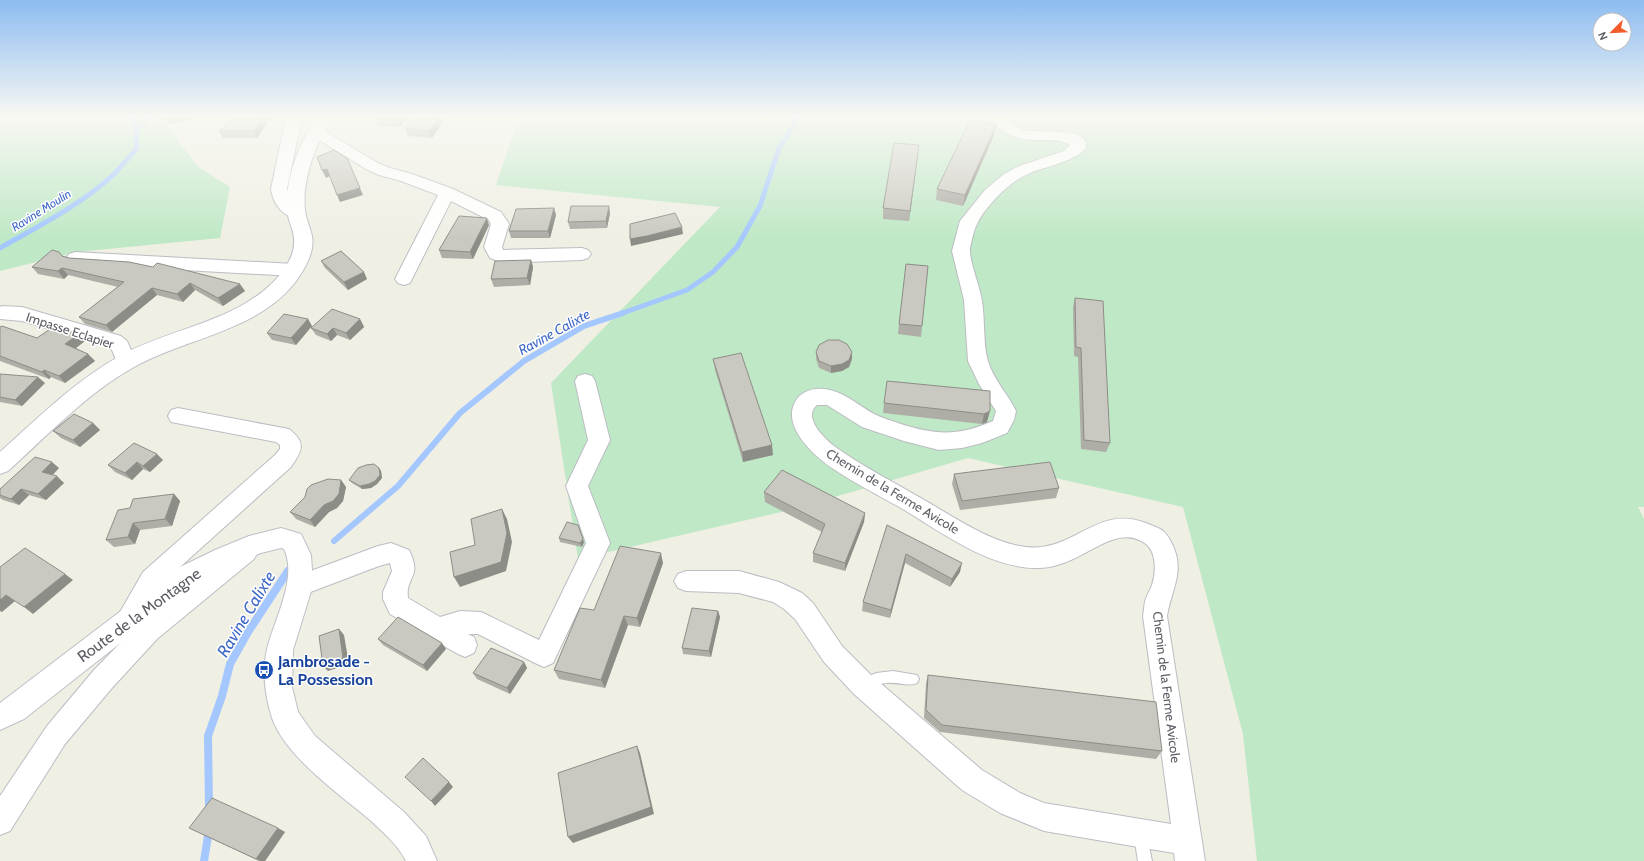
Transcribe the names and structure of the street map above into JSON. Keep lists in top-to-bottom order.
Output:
{
  "streets": {
    "main road": ["Route de la Montagne"],
    "street": ["Impasse Eclapier", "Chemin de la Ferme Avicole"]
  },
  "water": ["Ravine Moulin", "Ravine Calixte"],
  "places": {
    "bus stop": ["Jambrosade - La Possession"]
  },
  "north": "bottom left"
}
